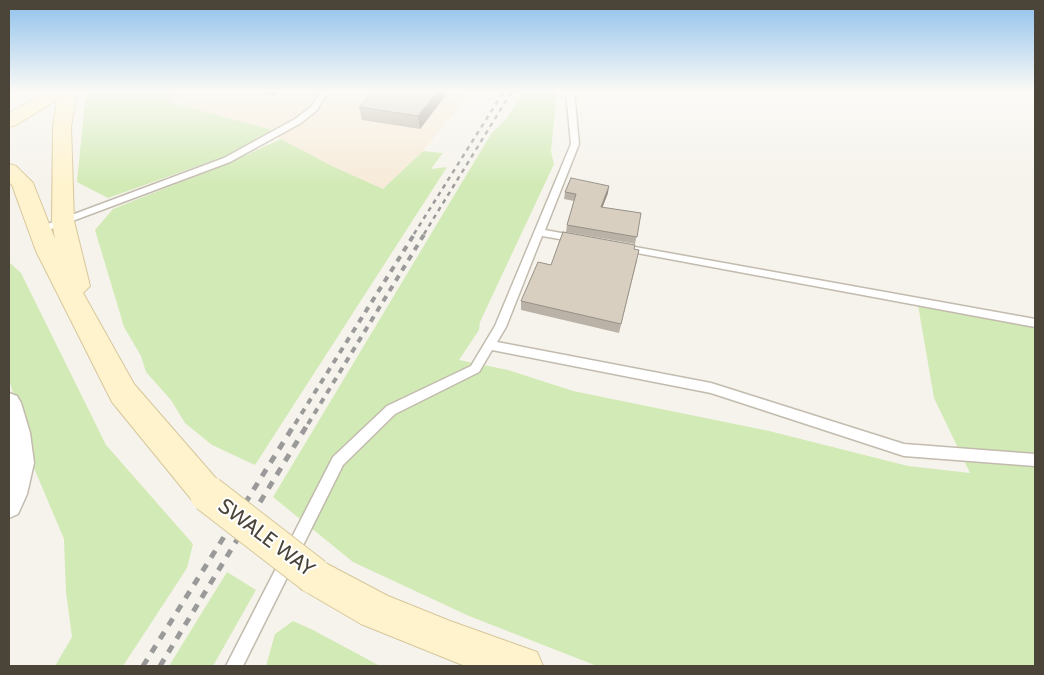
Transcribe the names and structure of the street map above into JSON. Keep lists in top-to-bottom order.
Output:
{
  "streets": {
    "main road": ["SWALE WAY"]
  }
}
